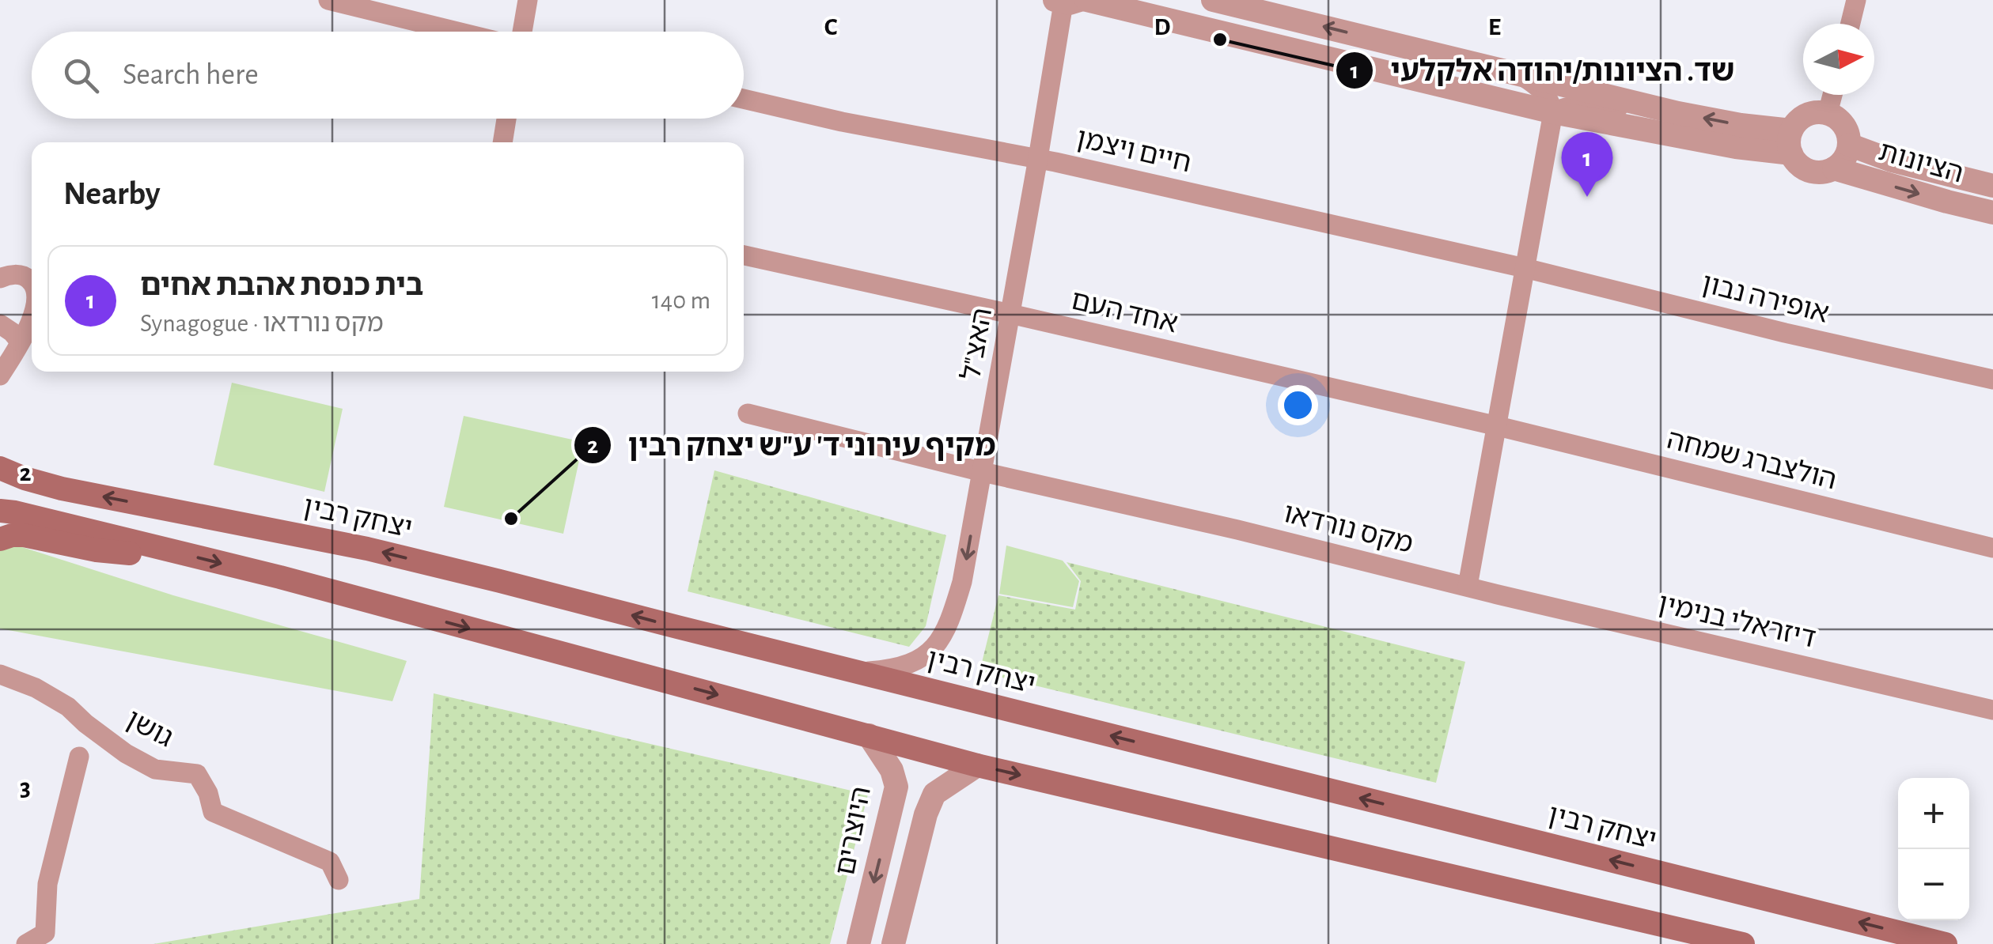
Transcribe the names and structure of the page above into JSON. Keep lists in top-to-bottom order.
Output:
{
  "streets": {
    "main road": ["יצחק רבין"],
    "street": [
      "חיים ויצמן",
      "הציונות",
      "אופירה נבון",
      "אחד העם",
      "האצ\"ל",
      "הולצברג שמחה",
      "מקס נורדאו",
      "דיזראלי בנימין",
      "גושן",
      "היוצרים"
    ]
  },
  "crossings": [
    ["חיים ויצמן", "אופירה נבון"],
    ["חיים ויצמן", "האצ\"ל"],
    ["אחד העם", "האצ\"ל"],
    ["אחד העם", "הולצברג שמחה"],
    ["האצ\"ל", "יצחק רבין"],
    ["האצ\"ל", "מקס נורדאו"],
    ["מקס נורדאו", "דיזראלי בנימין"]
  ],
  "one_way": ["היוצרים"],
  "places": ["שד. הציונות/יהודה אלקלעי", "מקיף עירוני ד' ע\"ש יצחק רבין"],
  "north": "right",
  "page": {
    "search": "Search here",
    "pins": "1",
    "heading": "Nearby",
    "list": [
      {
        "mark": "1",
        "name": "בית כנסת אהבת אחים",
        "note": "Synagogue · מקס נורדאו",
        "value": "140 m"
      }
    ],
    "map_buttons": ["+", "−"]
  },
  "grid": {
    "columns": ["C", "D", "E"],
    "rows": ["2", "3"]
  }
}
